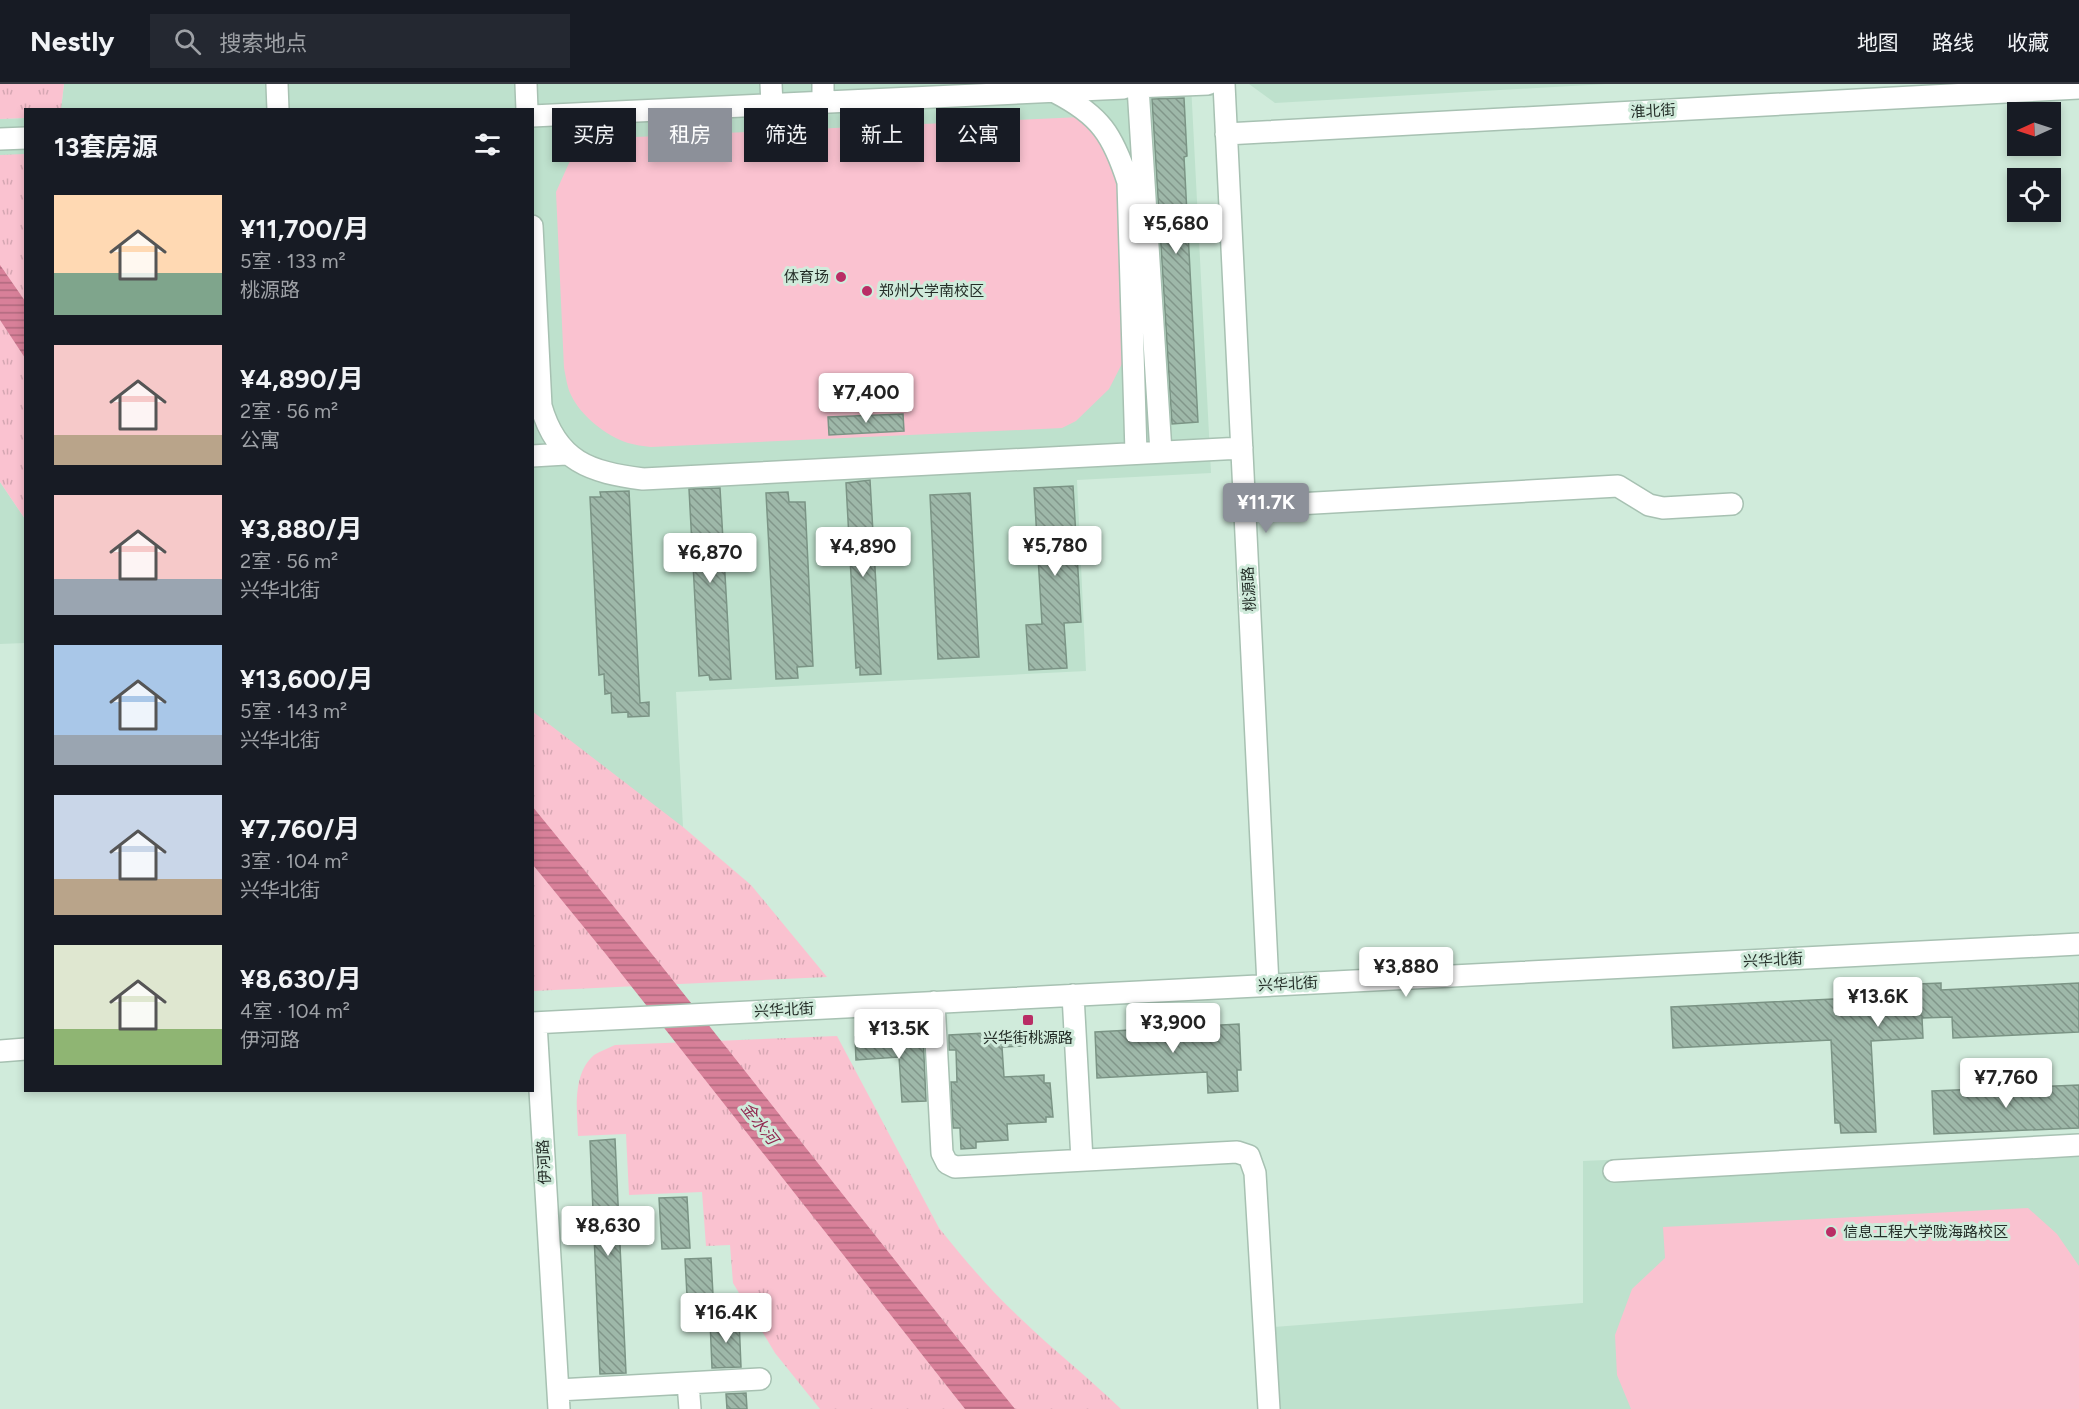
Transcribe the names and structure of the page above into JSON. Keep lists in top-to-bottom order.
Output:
{
  "streets": {
    "street": [
      "淮北街",
      "桃源路",
      "兴华北街",
      "伊河路"
    ]
  },
  "crossings": [
    ["淮北街", "桃源路"],
    ["桃源路", "兴华北街"],
    ["兴华北街", "伊河路"]
  ],
  "water": ["金水河"],
  "places": {
    "other": ["体育场", "郑州大学南校区", "信息工程大学陇海路校区"],
    "transit": ["兴华街桃源路"]
  },
  "north": "left",
  "page": {
    "header": "Nestly",
    "search": "搜索地点",
    "nav": ["地图", "路线", "收藏"],
    "chip": [
      "买房",
      "租房",
      "筛选",
      "新上",
      "公寓"
    ],
    "heading": "13套房源",
    "list": [
      {
        "name": "¥11,700/月",
        "note": "5室 · 133 m² · 桃源路"
      },
      {
        "name": "¥4,890/月",
        "note": "2室 · 56 m² · 公寓"
      },
      {
        "name": "¥3,880/月",
        "note": "2室 · 56 m² · 兴华北街"
      },
      {
        "name": "¥13,600/月",
        "note": "5室 · 143 m² · 兴华北街"
      },
      {
        "name": "¥7,760/月",
        "note": "3室 · 104 m² · 兴华北街"
      },
      {
        "name": "¥8,630/月",
        "note": "4室 · 104 m² · 伊河路"
      }
    ],
    "price": [
      "¥5,680",
      "¥7,400",
      "¥11.7K",
      "¥5,780",
      "¥4,890",
      "¥6,870",
      "¥3,880",
      "¥13.6K",
      "¥3,900",
      "¥13.5K",
      "¥7,760",
      "¥8,630",
      "¥16.4K"
    ]
  }
}
